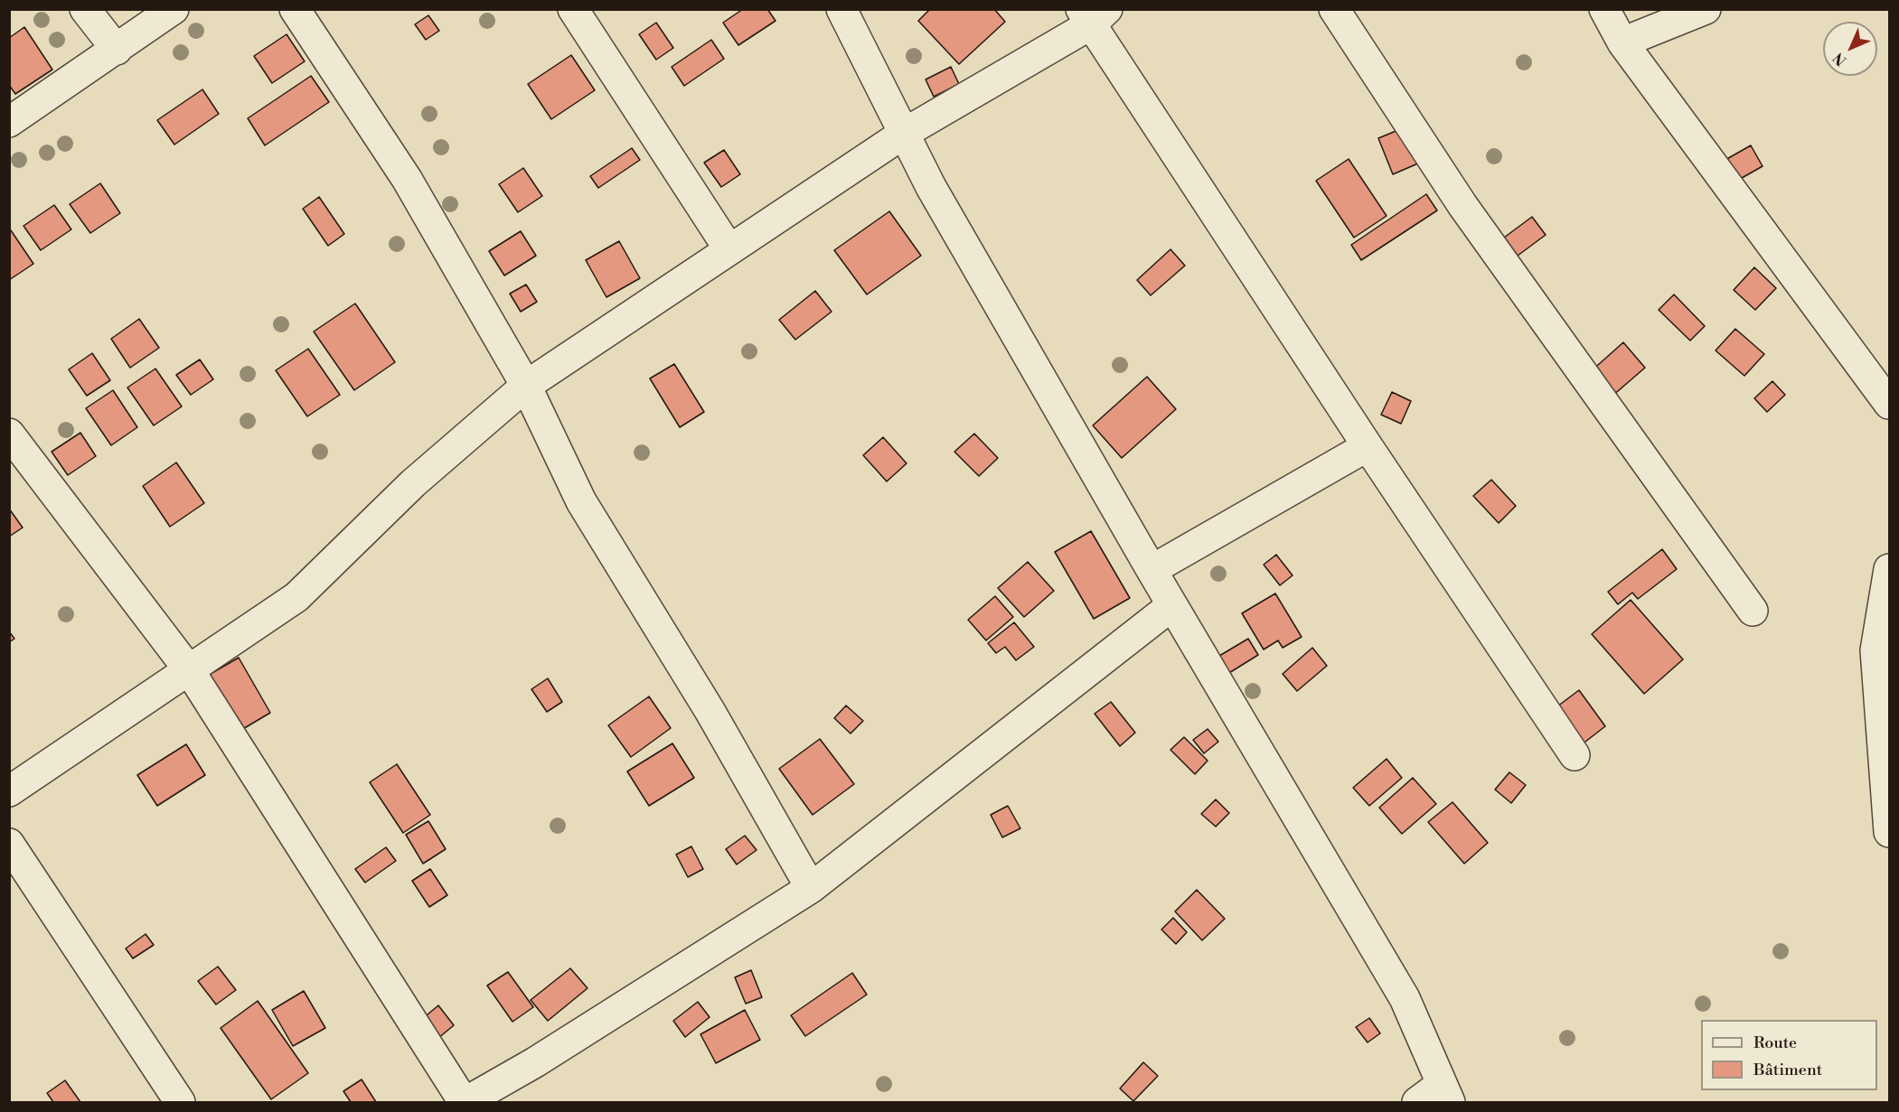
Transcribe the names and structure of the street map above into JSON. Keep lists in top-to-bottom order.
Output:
{
  "legend": ["Route", "Bâtiment"],
  "north": "bottom left"
}
